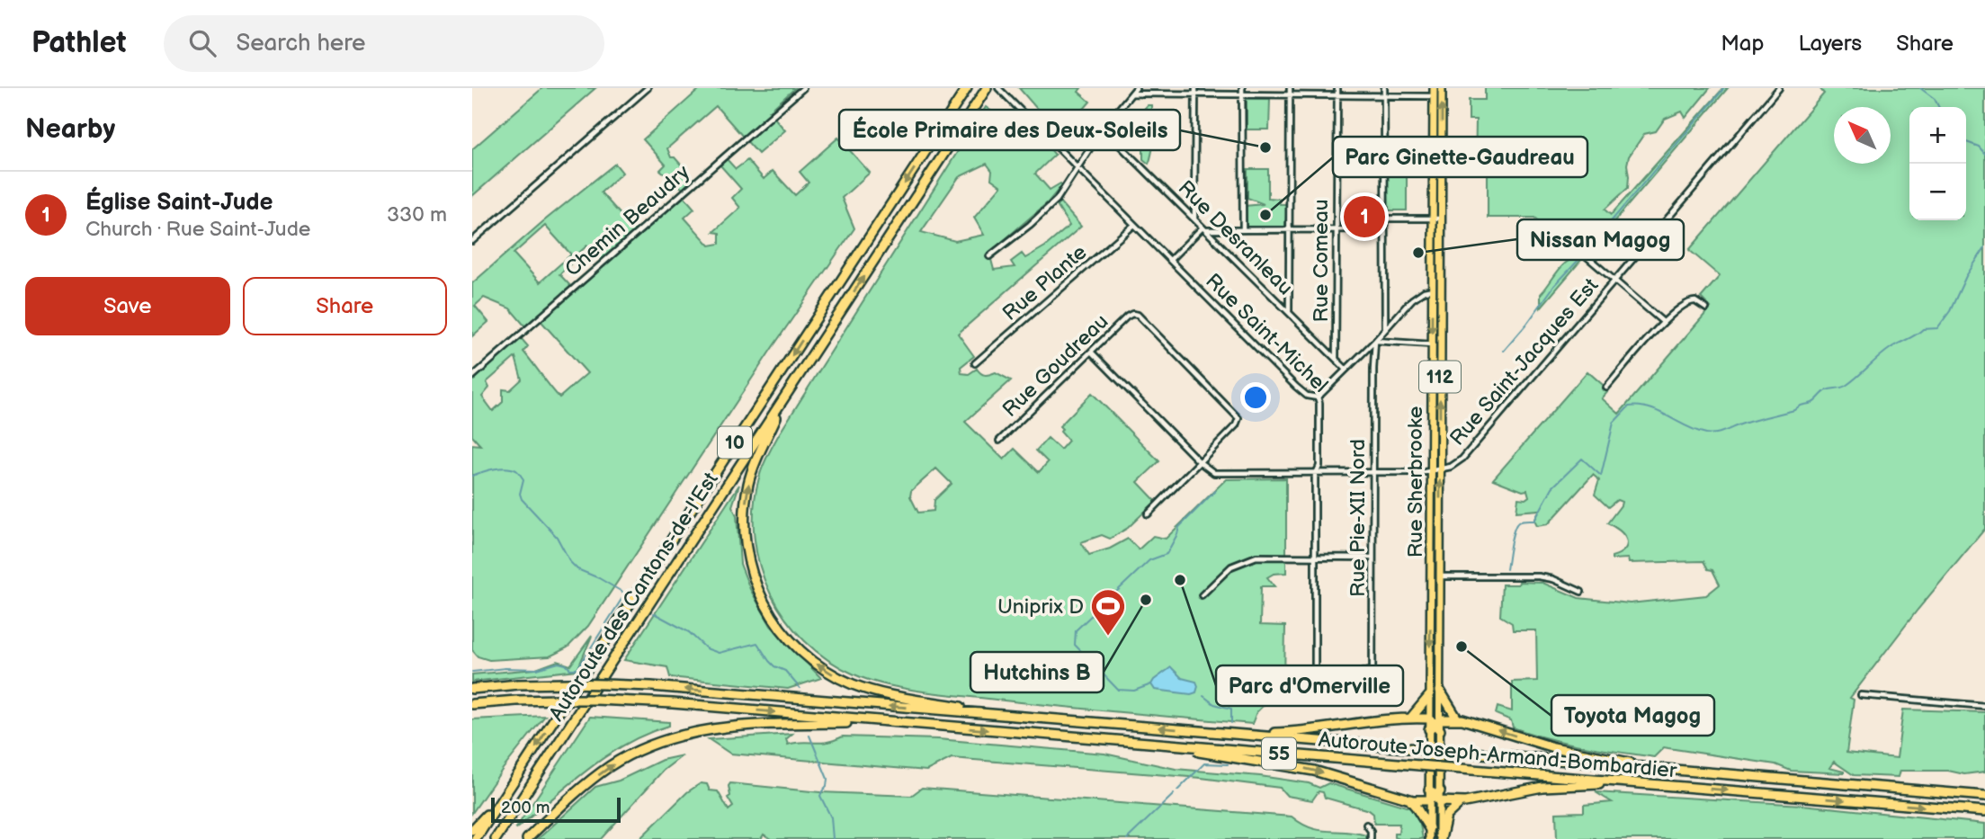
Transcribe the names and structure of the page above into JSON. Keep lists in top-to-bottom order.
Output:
{
  "streets": {
    "highway": [
      "10",
      "Autoroute des Cantons-de-l'Est",
      "55",
      "Autoroute Joseph-Armand-Bombardier"
    ],
    "main road": ["112", "Rue Sherbrooke"],
    "street": [
      "Chemin Beaudry",
      "Rue Desranleau",
      "Rue Comeau",
      "Rue Plante",
      "Rue Saint-Michel",
      "Rue Saint-Jacques Est",
      "Rue Goudreau",
      "Rue Pie-XII Nord"
    ]
  },
  "crossings": [
    ["Rue Desranleau", "Rue Comeau"],
    ["Rue Plante", "Rue Saint-Michel"],
    ["Rue Saint-Jacques Est", "Rue Sherbrooke"]
  ],
  "places": {
    "other": [
      "École Primaire des Deux-Soleils",
      "Parc Ginette-Gaudreau",
      "Nissan Magog",
      "Parc d'Omerville",
      "Hutchins B",
      "Toyota Magog"
    ],
    "sports": ["Uniprix D"]
  },
  "scale_bar": "200 m",
  "north": "top left",
  "page": {
    "header": "Pathlet",
    "search": "Search here",
    "nav": ["Map", "Layers", "Share"],
    "heading": "Nearby",
    "map_buttons": ["+", "−"],
    "list": [
      {
        "mark": "1",
        "name": "Église Saint-Jude",
        "note": "Church · Rue Saint-Jude",
        "value": "330 m"
      }
    ],
    "pins": "1",
    "buttons": ["Save", "Share"],
    "scale": "200 m"
  }
}
